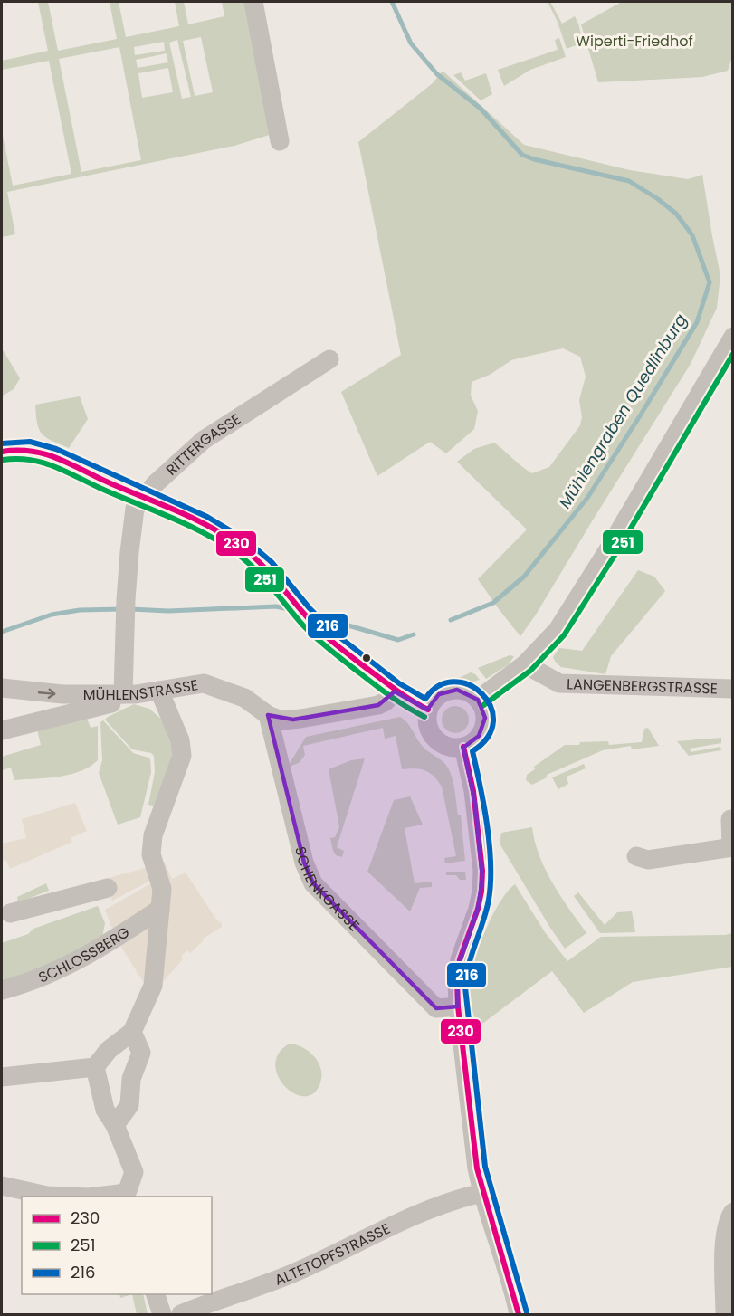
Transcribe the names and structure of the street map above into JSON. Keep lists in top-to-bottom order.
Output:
{
  "streets": {
    "street": [
      "RITTERGASSE",
      "LANGENBERGSTRASSE",
      "MÜHLENSTRASSE",
      "SCHENKGASSE",
      "SCHLOSSBERG",
      "ALTETOPFSTRASSE"
    ]
  },
  "crossings": [
    ["RITTERGASSE", "MÜHLENSTRASSE"],
    ["MÜHLENSTRASSE", "SCHENKGASSE"]
  ],
  "water": ["Mühlengraben Quedlinburg"],
  "parks": ["Wiperti-Friedhof"],
  "lines": ["transit line 251", "transit line 216", "transit line 230"],
  "legend": ["230", "251", "216"]
}
